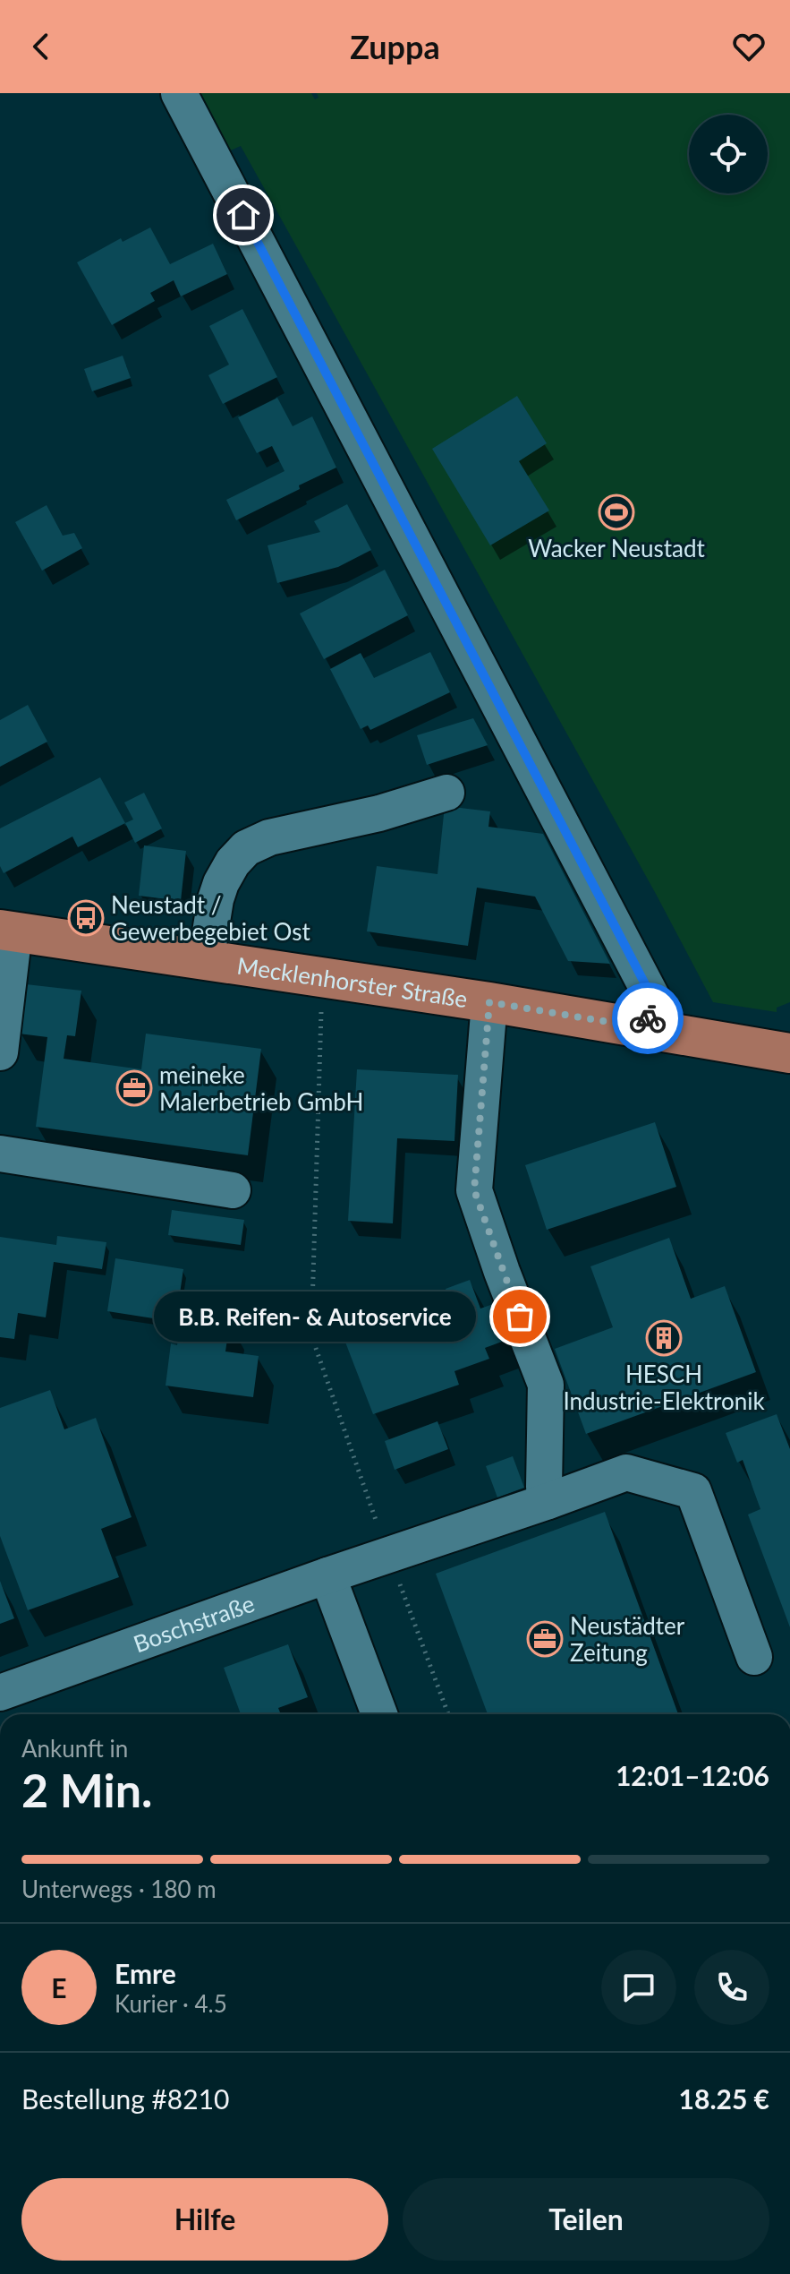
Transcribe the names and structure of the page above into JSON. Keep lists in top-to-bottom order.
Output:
{
  "streets": {
    "main road": ["Mecklenhorster Straße"],
    "street": ["Boschstraße"]
  },
  "places": {
    "sports": ["Wacker Neustadt"],
    "bus stop": ["Neustadt / Gewerbegebiet Ost"],
    "office": ["meineke Malerbetrieb GmbH", "Neustädter Zeitung"],
    "other": ["B.B. Reifen- & Autoservice"],
    "building": ["HESCH Industrie-Elektronik"]
  },
  "page": {
    "header": "Zuppa",
    "bubble": "B.B. Reifen- & Autoservice",
    "heading": ["2 Min.", "Ankunft in", "12:01–12:06"],
    "panel": [
      "Emre",
      "Kurier · 4.5",
      "Bestellung #8210",
      "18.25 €"
    ],
    "bar": "Unterwegs · 180 m",
    "round": "E",
    "buttons": ["Hilfe", "Teilen"]
  }
}
